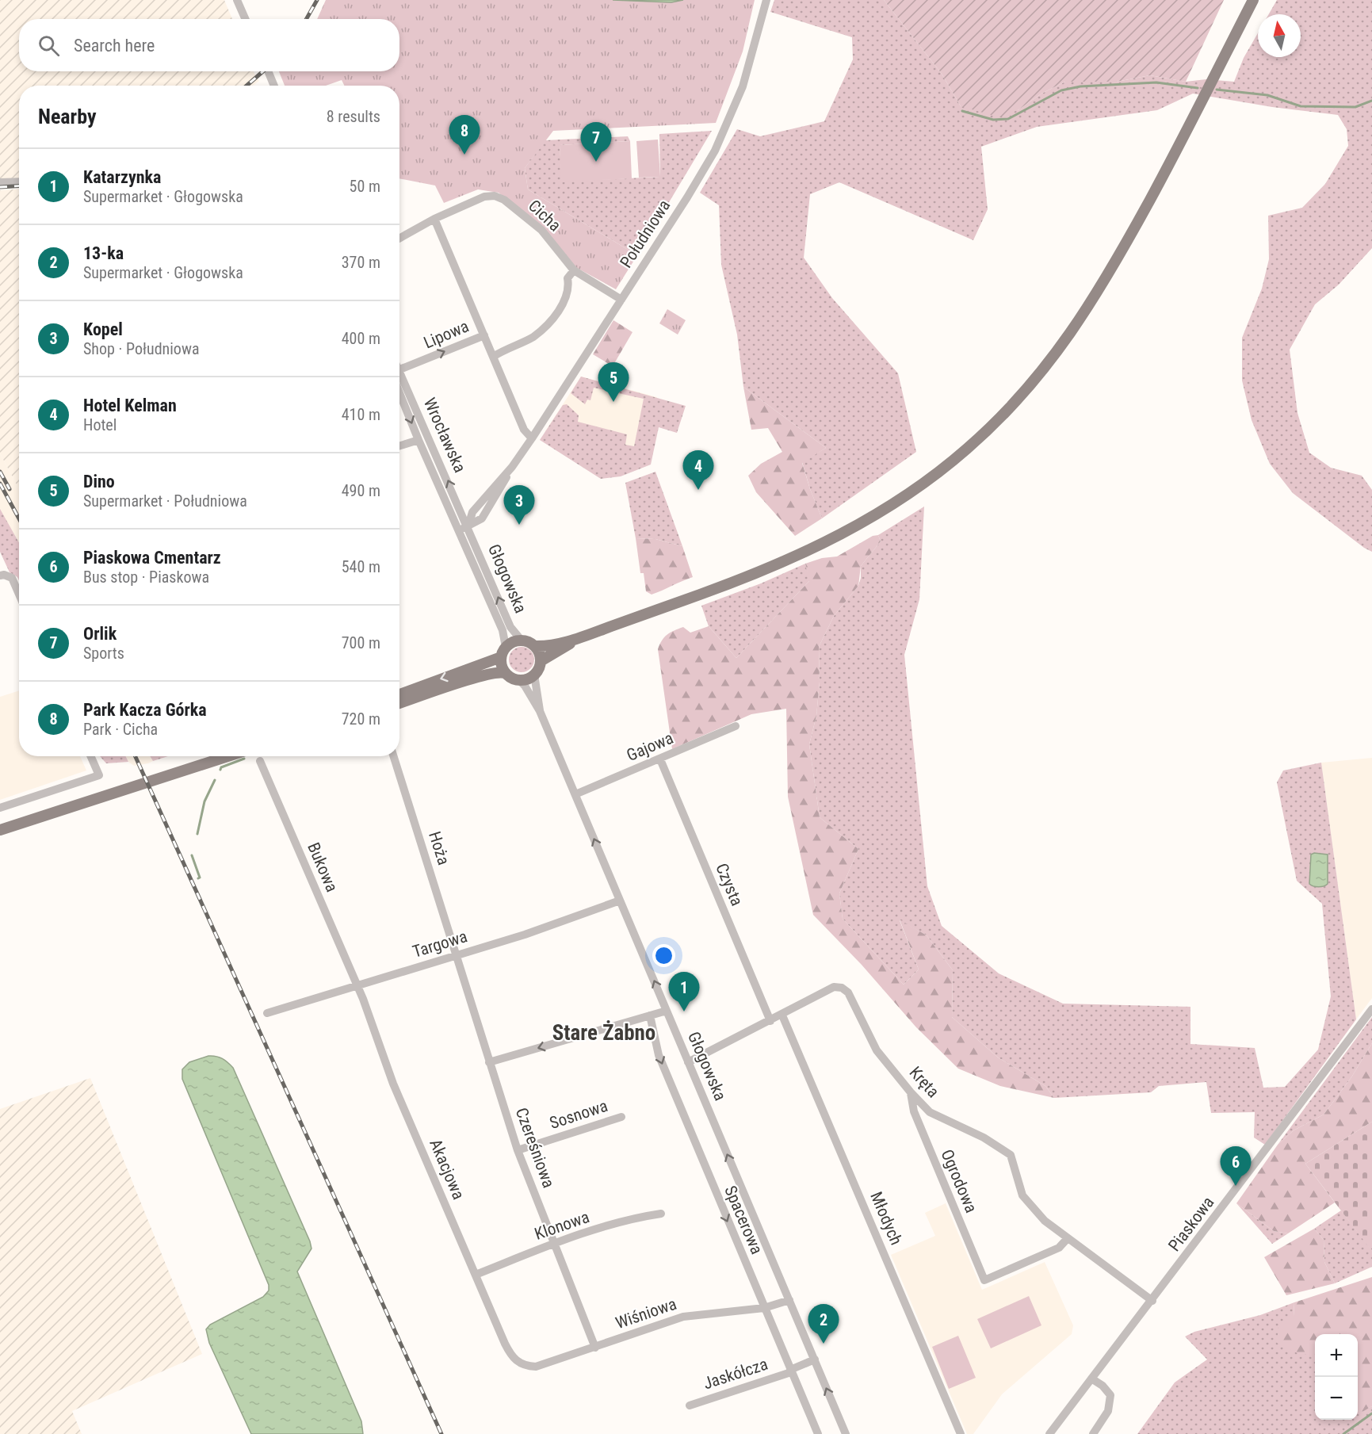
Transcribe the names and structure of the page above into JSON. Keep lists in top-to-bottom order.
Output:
{
  "streets": {
    "street": [
      "Cicha",
      "Południowa",
      "Lipowa",
      "Wrocławska",
      "Głogowska",
      "Gajowa",
      "Hoża",
      "Bukowa",
      "Czysta",
      "Targowa",
      "Kręta",
      "Sosnowa",
      "Czereśniowa",
      "Akacjowa",
      "Ogrodowa",
      "Młodych",
      "Spacerowa",
      "Piaskowa",
      "Klonowa",
      "Wiśniowa",
      "Jaskółcza"
    ]
  },
  "crossings": [
    ["Cicha", "Południowa"],
    ["Południowa", "Lipowa"],
    ["Południowa", "Wrocławska"],
    ["Południowa", "Głogowska"],
    ["Wrocławska", "Głogowska"],
    ["Głogowska", "Gajowa"],
    ["Głogowska", "Targowa"],
    ["Głogowska", "Kręta"],
    ["Głogowska", "Wiśniowa"],
    ["Głogowska", "Jaskółcza"],
    ["Gajowa", "Czysta"],
    ["Hoża", "Targowa"],
    ["Hoża", "Czereśniowa"],
    ["Bukowa", "Targowa"],
    ["Bukowa", "Akacjowa"],
    ["Czysta", "Kręta"],
    ["Targowa", "Czereśniowa"],
    ["Targowa", "Akacjowa"],
    ["Kręta", "Ogrodowa"],
    ["Kręta", "Młodych"],
    ["Kręta", "Piaskowa"],
    ["Sosnowa", "Czereśniowa"],
    ["Czereśniowa", "Klonowa"],
    ["Czereśniowa", "Wiśniowa"],
    ["Akacjowa", "Klonowa"],
    ["Akacjowa", "Wiśniowa"],
    ["Spacerowa", "Wiśniowa"],
    ["Spacerowa", "Jaskółcza"]
  ],
  "one_way": ["Lipowa", "Głogowska", "Spacerowa"],
  "districts": ["Stare Żabno"],
  "north": "top",
  "page": {
    "search": "Search here",
    "heading": ["Nearby", "8 results"],
    "pins": [
      "8",
      "7",
      "5",
      "4",
      "3",
      "1",
      "6",
      "2"
    ],
    "list": [
      {
        "mark": "1",
        "name": "Katarzynka",
        "note": "Supermarket · Głogowska",
        "value": "50 m"
      },
      {
        "mark": "2",
        "name": "13-ka",
        "note": "Supermarket · Głogowska",
        "value": "370 m"
      },
      {
        "mark": "3",
        "name": "Kopel",
        "note": "Shop · Południowa",
        "value": "400 m"
      },
      {
        "mark": "4",
        "name": "Hotel Kelman",
        "note": "Hotel",
        "value": "410 m"
      },
      {
        "mark": "5",
        "name": "Dino",
        "note": "Supermarket · Południowa",
        "value": "490 m"
      },
      {
        "mark": "6",
        "name": "Piaskowa Cmentarz",
        "note": "Bus stop · Piaskowa",
        "value": "540 m"
      },
      {
        "mark": "7",
        "name": "Orlik",
        "note": "Sports",
        "value": "700 m"
      },
      {
        "mark": "8",
        "name": "Park Kacza Górka",
        "note": "Park · Cicha",
        "value": "720 m"
      }
    ],
    "map_buttons": ["+", "−"]
  }
}
